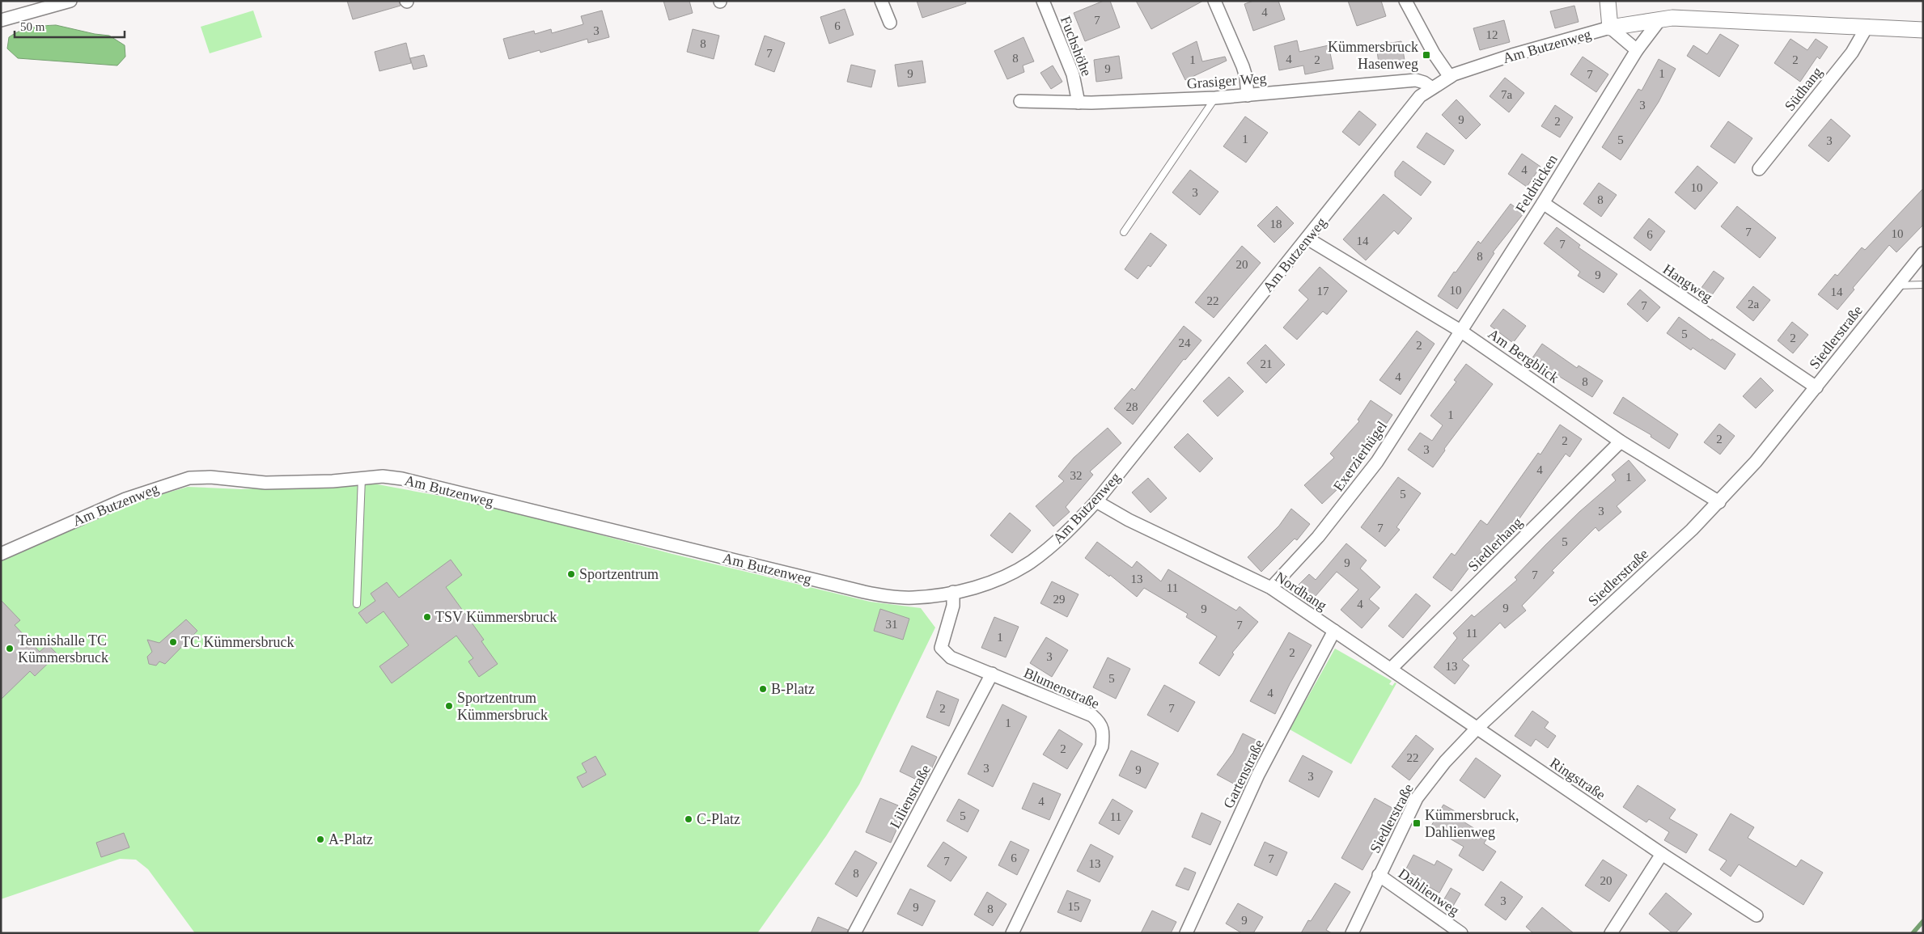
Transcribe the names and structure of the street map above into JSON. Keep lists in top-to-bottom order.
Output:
{
  "streets": {
    "street": [
      "Fuchshöhe",
      "Am Butzenweg",
      "Grasiger Weg",
      "Südhang",
      "Feldrücken",
      "Hangweg",
      "Siedlerstraße",
      "Am Bergblick",
      "Exerzierhügel",
      "Siedlerhang",
      "Nordhang",
      "Blumenstraße",
      "Gartenstraße",
      "Ringstraße",
      "Lilienstraße",
      "Dahlienweg"
    ]
  },
  "crossings": [
    ["Fuchshöhe", "Grasiger Weg"],
    ["Am Butzenweg", "Grasiger Weg"],
    ["Am Butzenweg", "Südhang"],
    ["Am Butzenweg", "Feldrücken"],
    ["Am Butzenweg", "Am Bergblick"],
    ["Am Butzenweg", "Nordhang"],
    ["Am Butzenweg", "Blumenstraße"],
    ["Feldrücken", "Hangweg"],
    ["Feldrücken", "Am Bergblick"],
    ["Feldrücken", "Exerzierhügel"],
    ["Hangweg", "Siedlerstraße"],
    ["Siedlerstraße", "Am Bergblick"],
    ["Siedlerstraße", "Nordhang"],
    ["Siedlerstraße", "Ringstraße"],
    ["Siedlerstraße", "Dahlienweg"],
    ["Am Bergblick", "Exerzierhügel"],
    ["Am Bergblick", "Siedlerhang"],
    ["Exerzierhügel", "Nordhang"],
    ["Siedlerhang", "Nordhang"],
    ["Nordhang", "Gartenstraße"],
    ["Nordhang", "Ringstraße"],
    ["Blumenstraße", "Lilienstraße"]
  ],
  "places": {
    "transit": ["Kümmersbruck Hasenweg", "Kümmersbruck, Dahlienweg"],
    "other": [
      "Sportzentrum",
      "TSV Kümmersbruck",
      "TC Kümmersbruck",
      "Tennishalle TC Kümmersbruck",
      "B-Platz",
      "Sportzentrum Kümmersbruck",
      "C-Platz",
      "A-Platz"
    ]
  },
  "house_numbers": [
    "4",
    "7",
    "6",
    "3",
    "12",
    "8",
    "7",
    "8",
    "4",
    "1",
    "2",
    "2",
    "9",
    "9",
    "1",
    "7",
    "7a",
    "3",
    "9",
    "2",
    "1",
    "5",
    "3",
    "4",
    "10",
    "3",
    "8",
    "18",
    "7",
    "10",
    "6",
    "14",
    "7",
    "8",
    "20",
    "9",
    "10",
    "17",
    "14",
    "22",
    "2a",
    "7",
    "5",
    "2",
    "24",
    "2",
    "21",
    "4",
    "8",
    "28",
    "1",
    "2",
    "2",
    "3",
    "4",
    "32",
    "1",
    "5",
    "3",
    "7",
    "5",
    "9",
    "7",
    "13",
    "11",
    "29",
    "4",
    "9",
    "9",
    "31",
    "7",
    "11",
    "1",
    "2",
    "3",
    "13",
    "5",
    "4",
    "2",
    "7",
    "1",
    "2",
    "22",
    "3",
    "9",
    "3",
    "4",
    "5",
    "11",
    "6",
    "7",
    "7",
    "13",
    "8",
    "20",
    "3",
    "15",
    "9",
    "8",
    "9"
  ],
  "scale_bar": "50 m"
}
